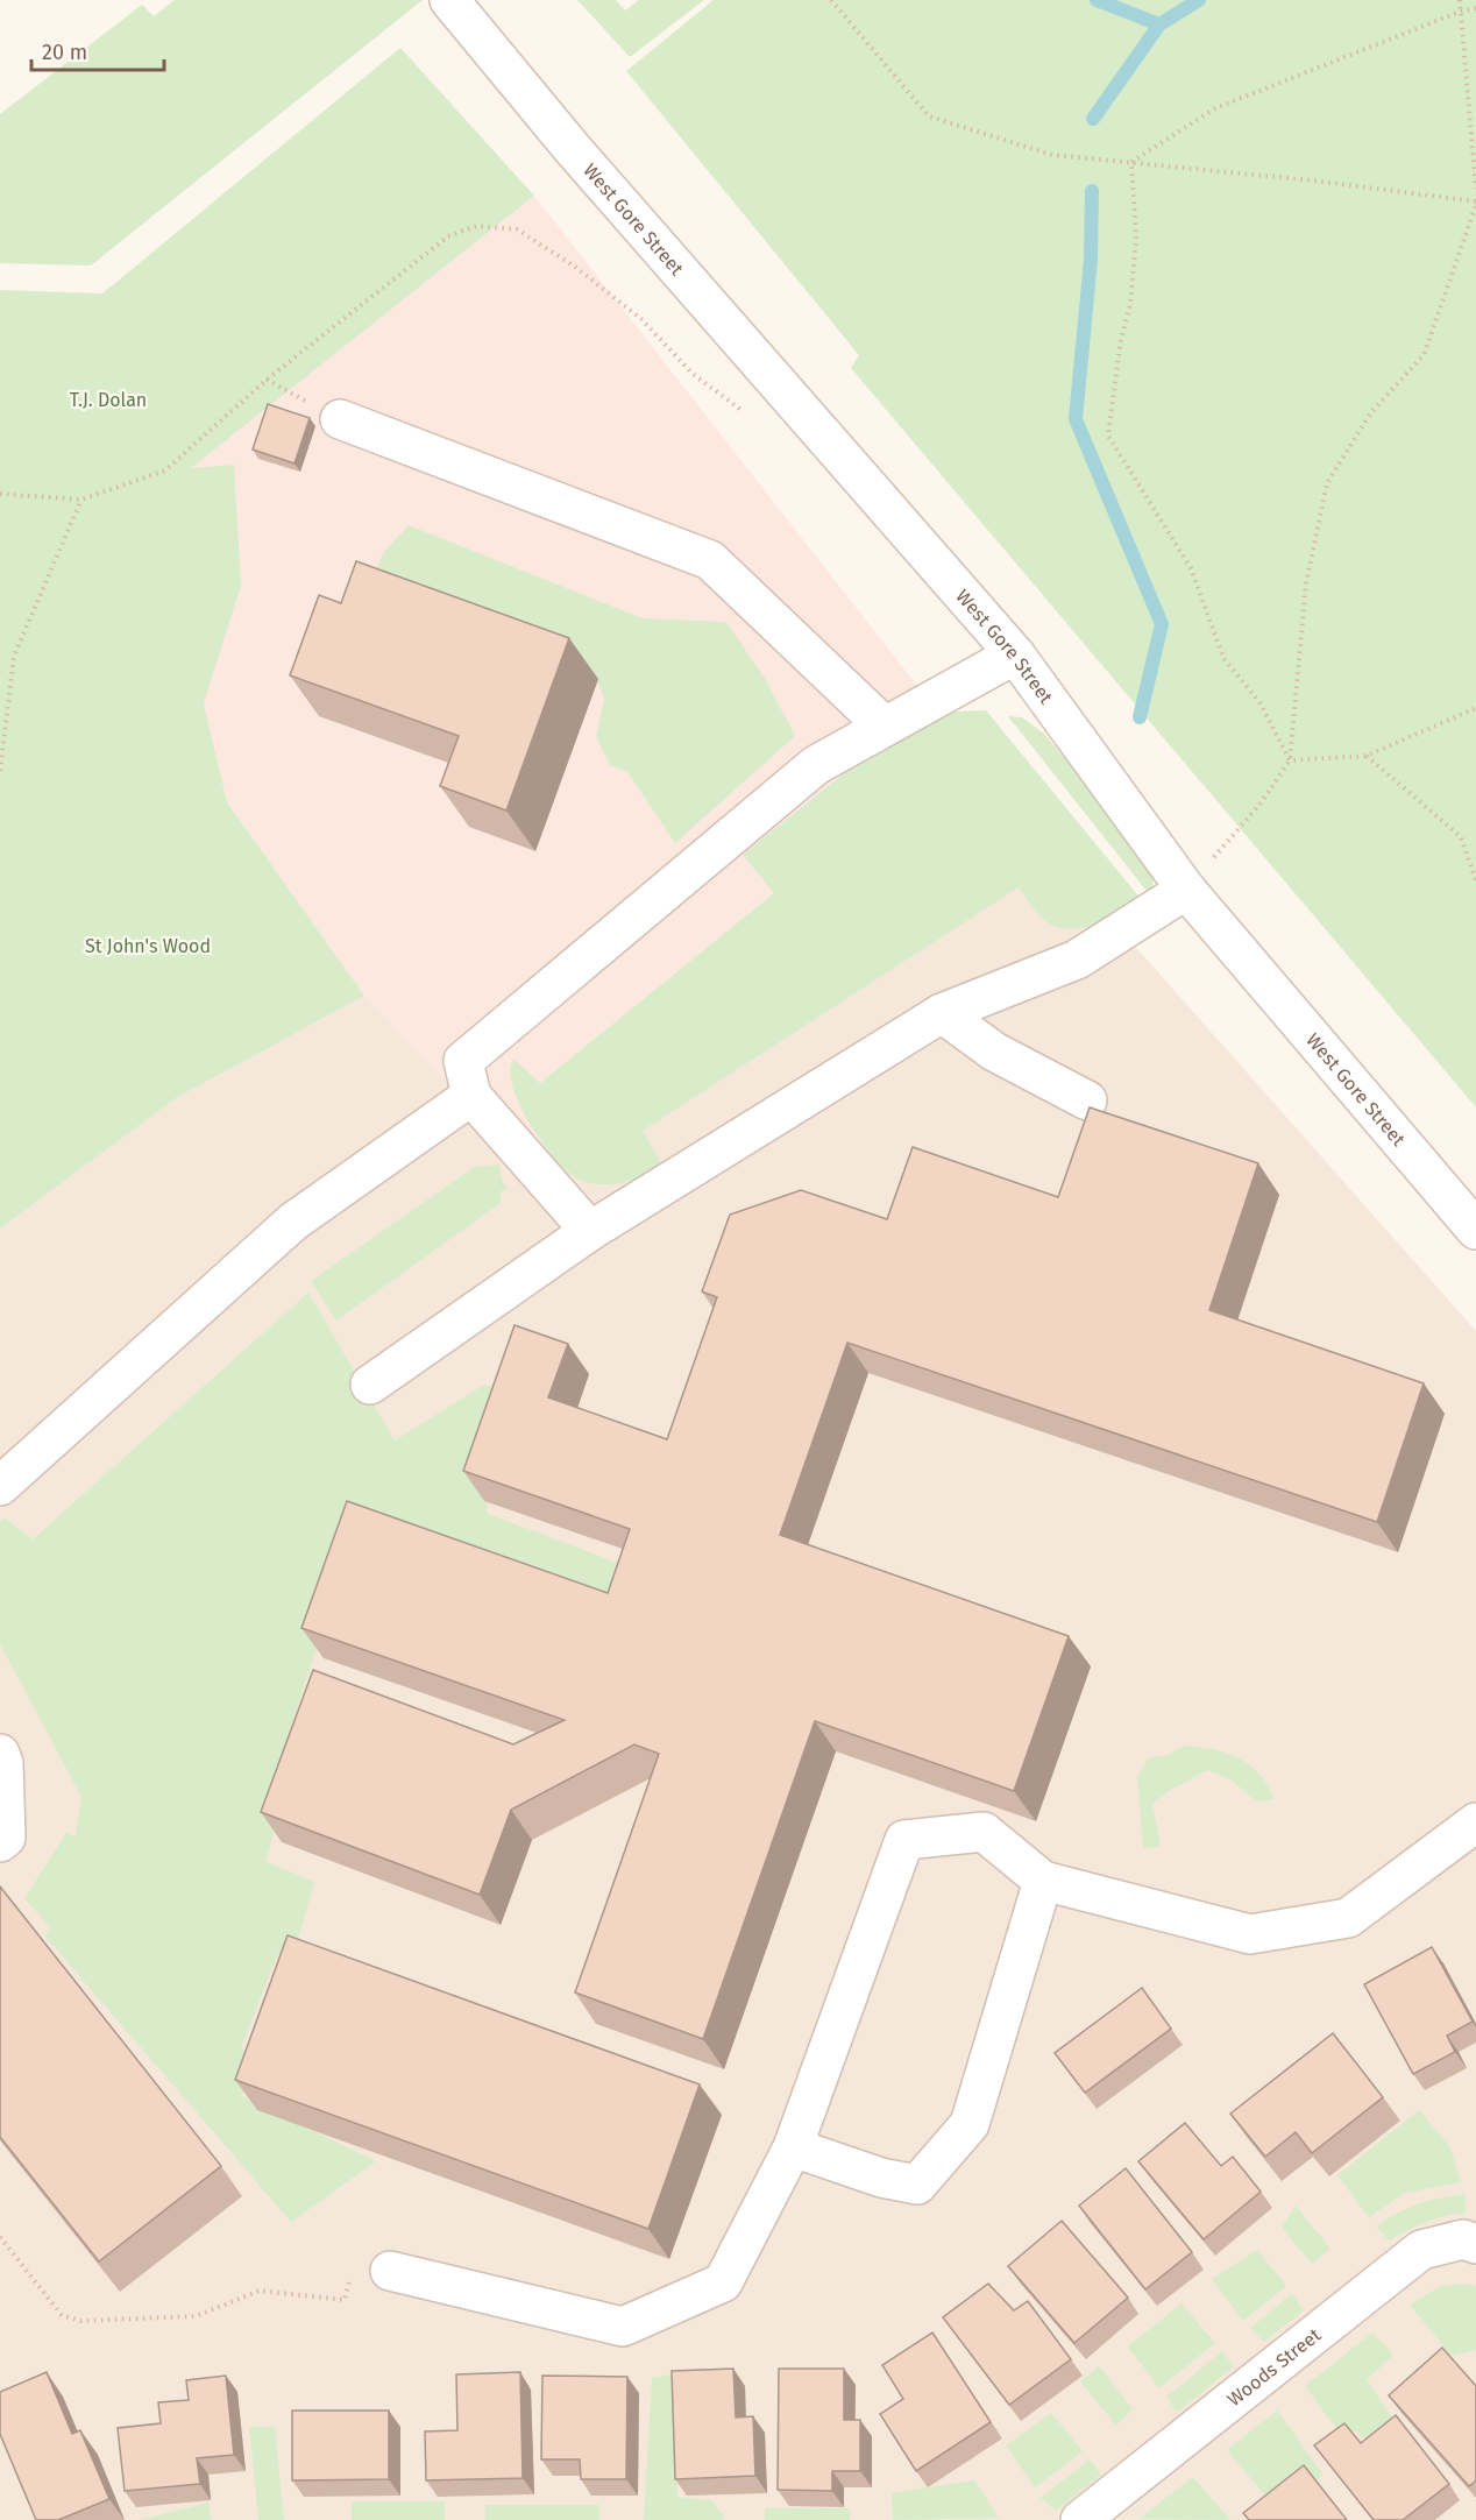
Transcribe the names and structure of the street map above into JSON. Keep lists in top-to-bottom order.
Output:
{
  "streets": {
    "street": ["West Gore Street", "Woods Street"]
  },
  "parks": ["T.J. Dolan", "St John's Wood"],
  "scale_bar": "20 m"
}
